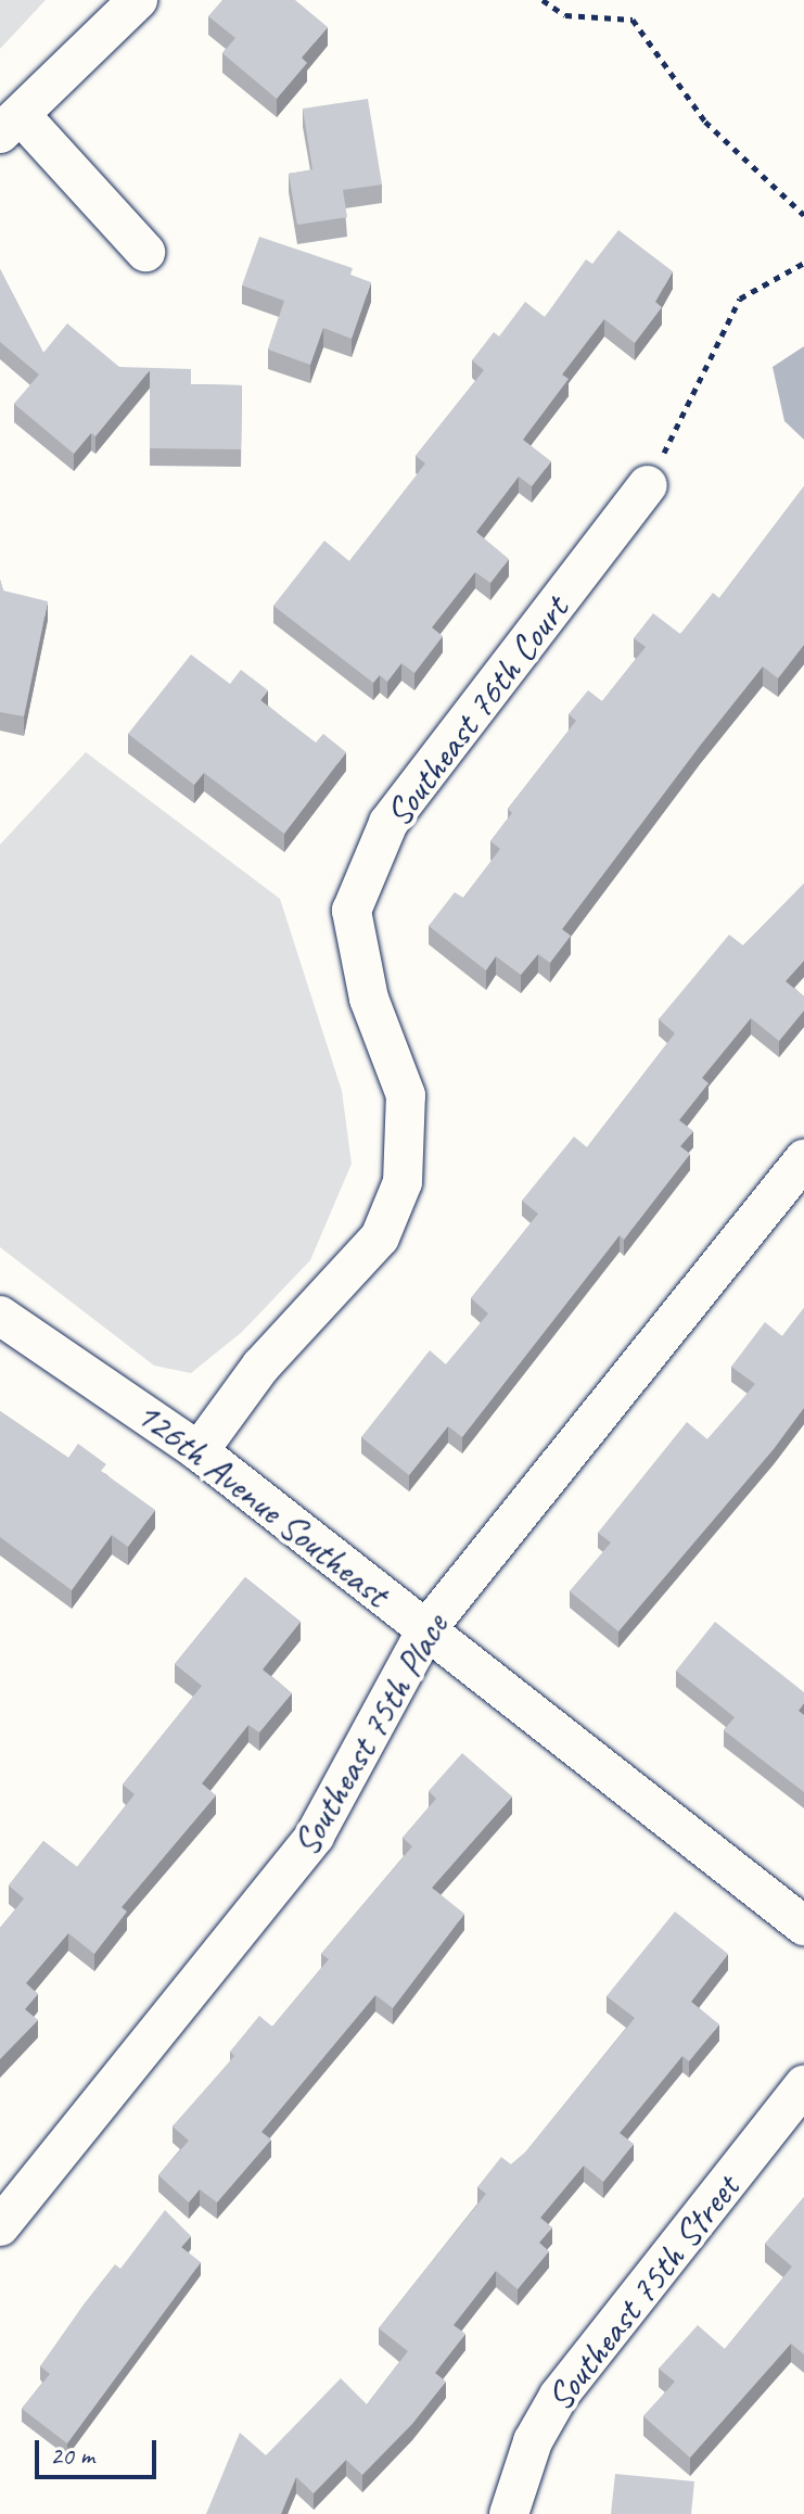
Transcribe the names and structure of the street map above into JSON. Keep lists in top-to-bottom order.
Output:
{
  "streets": {
    "street": [
      "Southeast 76th Court",
      "126th Avenue Southeast",
      "Southeast 75th Place",
      "Southeast 75th Street"
    ]
  },
  "crossings": [
    ["Southeast 76th Court", "126th Avenue Southeast"],
    ["126th Avenue Southeast", "Southeast 75th Place"]
  ],
  "scale_bar": "20 m"
}
